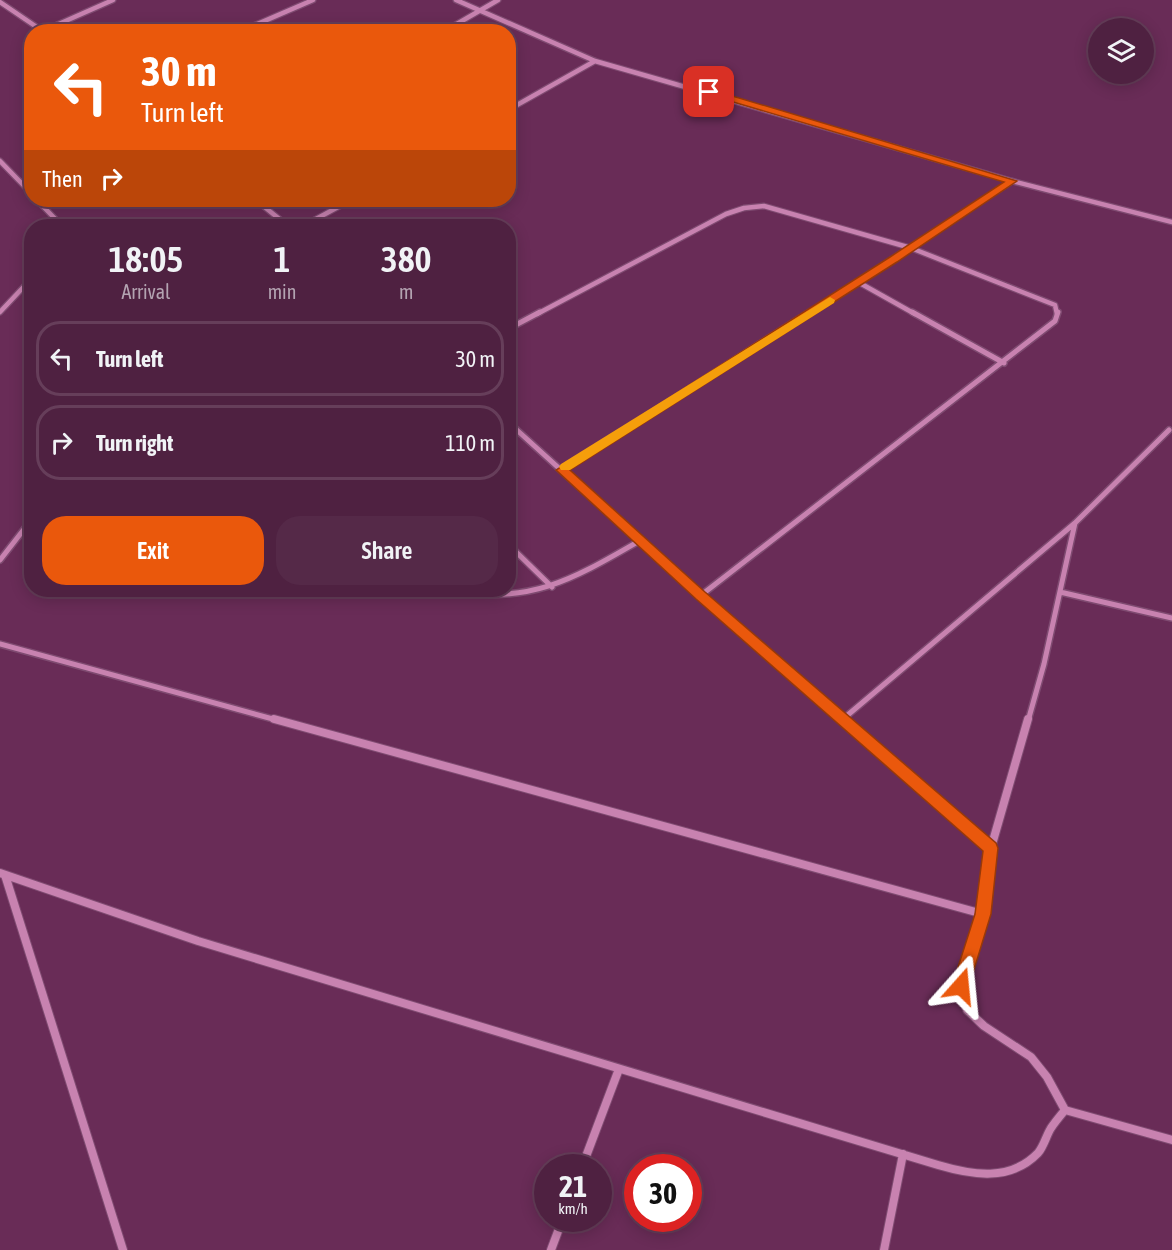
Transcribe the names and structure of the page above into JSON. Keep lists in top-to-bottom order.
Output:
{
  "page": {
    "turn": ["30 m", "Turn left"],
    "then": "Then",
    "eta": [
      "18:05",
      "Arrival",
      "1",
      "min",
      "380",
      "m"
    ],
    "list": [
      {
        "name": "Turn left",
        "value": "30 m"
      },
      {
        "name": "Turn right",
        "value": "110 m"
      }
    ],
    "buttons": ["Exit", "Share"],
    "speed": "21 km/h",
    "limit": "30"
  }
}
